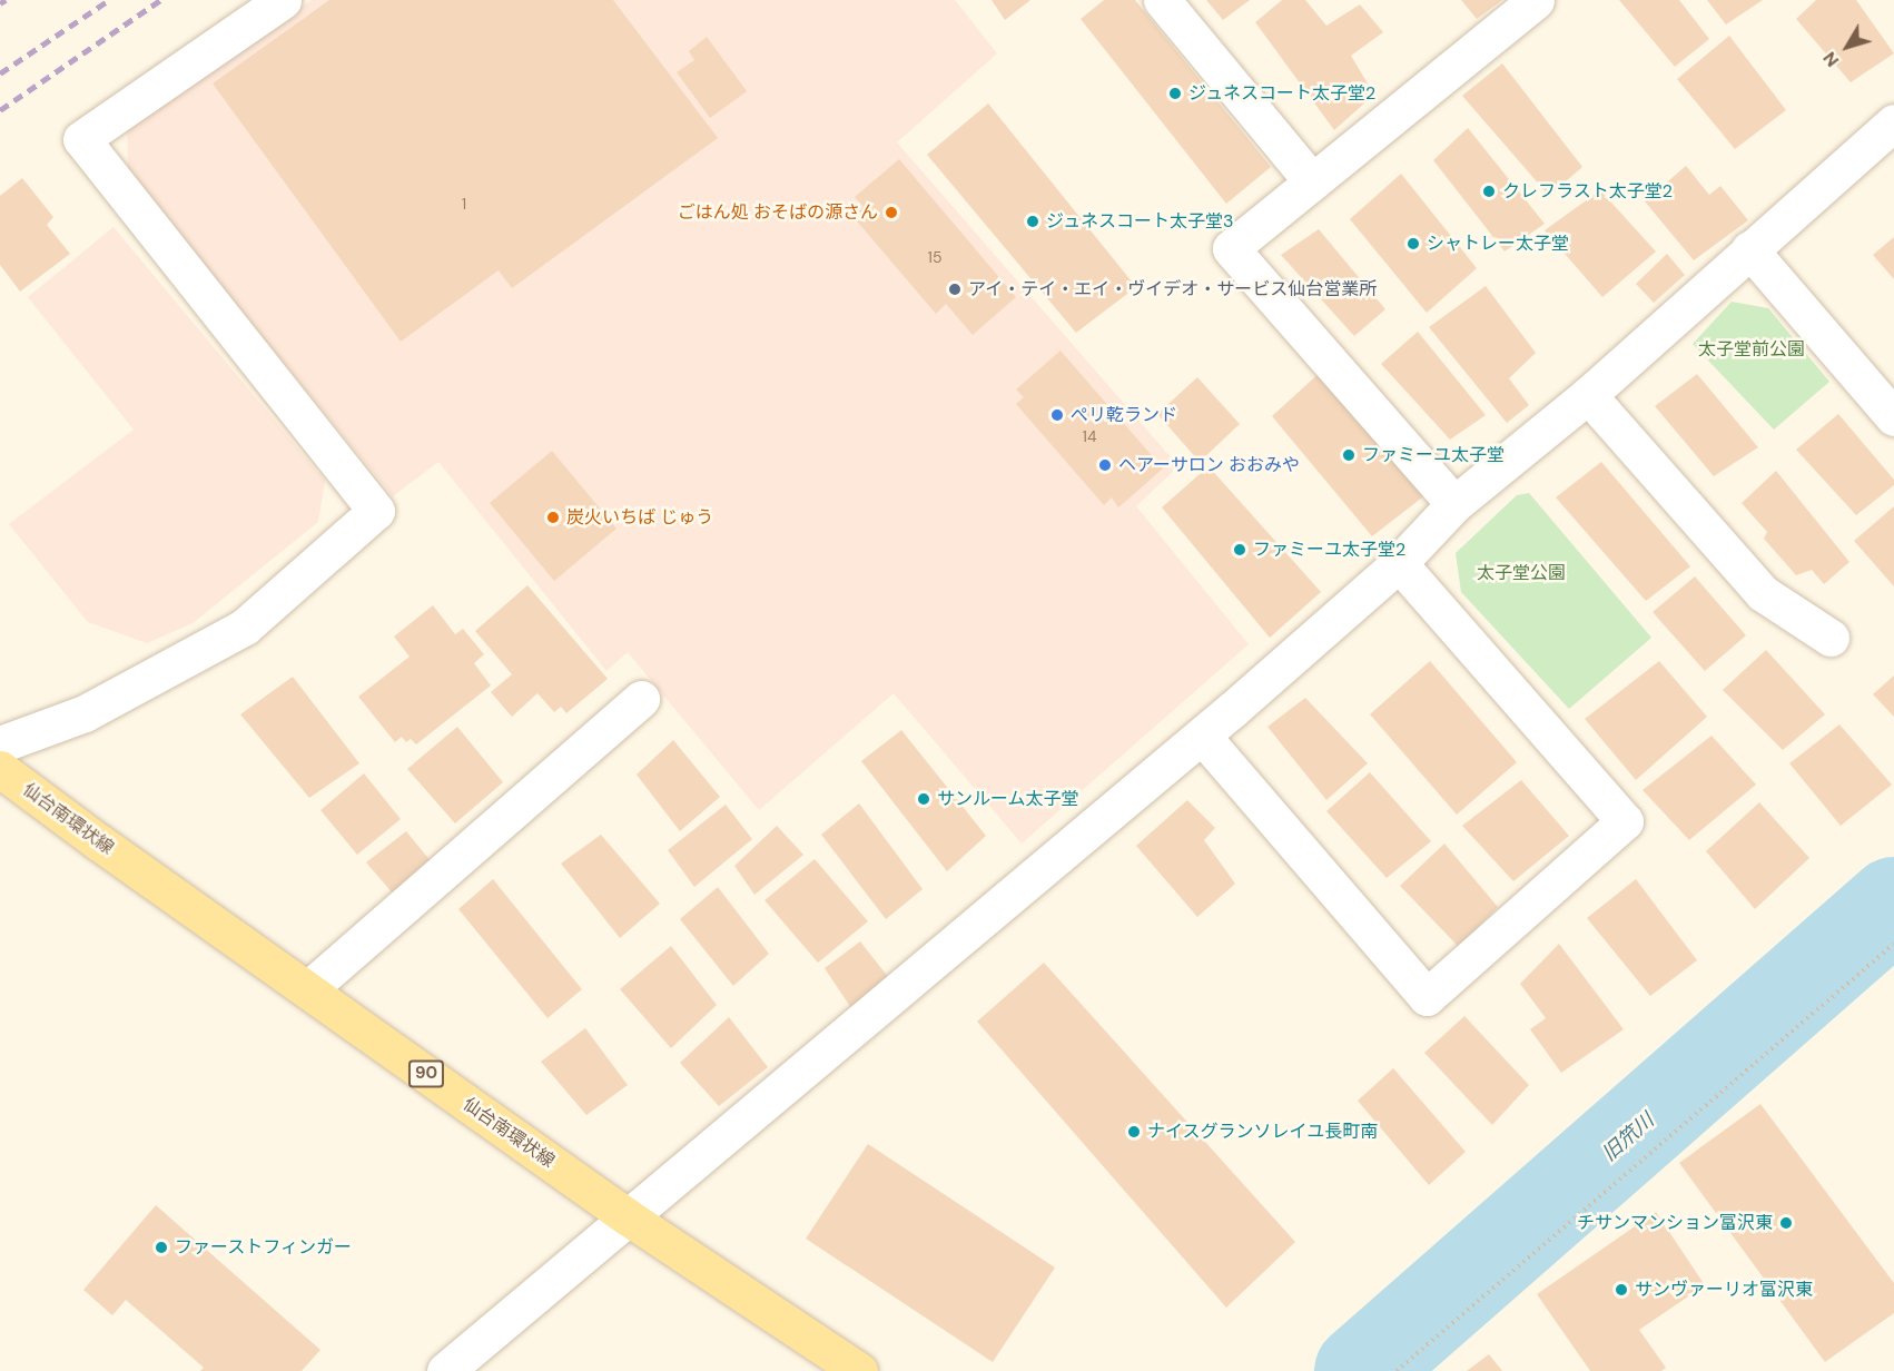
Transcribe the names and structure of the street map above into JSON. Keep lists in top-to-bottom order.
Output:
{
  "streets": {
    "main road": ["仙台南環状線", "90"]
  },
  "water": ["旧笊川"],
  "parks": ["太子堂前公園", "太子堂公園"],
  "places": [
    "ジュネスコート太子堂2",
    "クレフラスト太子堂2",
    "ごはん処 おそばの源さん",
    "ジュネスコート太子堂3",
    "シャトレー太子堂",
    "アイ・テイ・エイ・ヴイデオ・サービス仙台営業所",
    "ぺリ乾ランド",
    "ファミーユ太子堂",
    "ヘアーサロン おおみや",
    "炭火いちば じゅう",
    "ファミーユ太子堂2",
    "サンルーム太子堂",
    "ナイスグランソレイユ長町南",
    "チサンマンション富沢東",
    "ファーストフィンガー",
    "サンヴァーリオ富沢東"
  ],
  "house_numbers": ["1", "15", "14"],
  "north": "bottom left"
}
